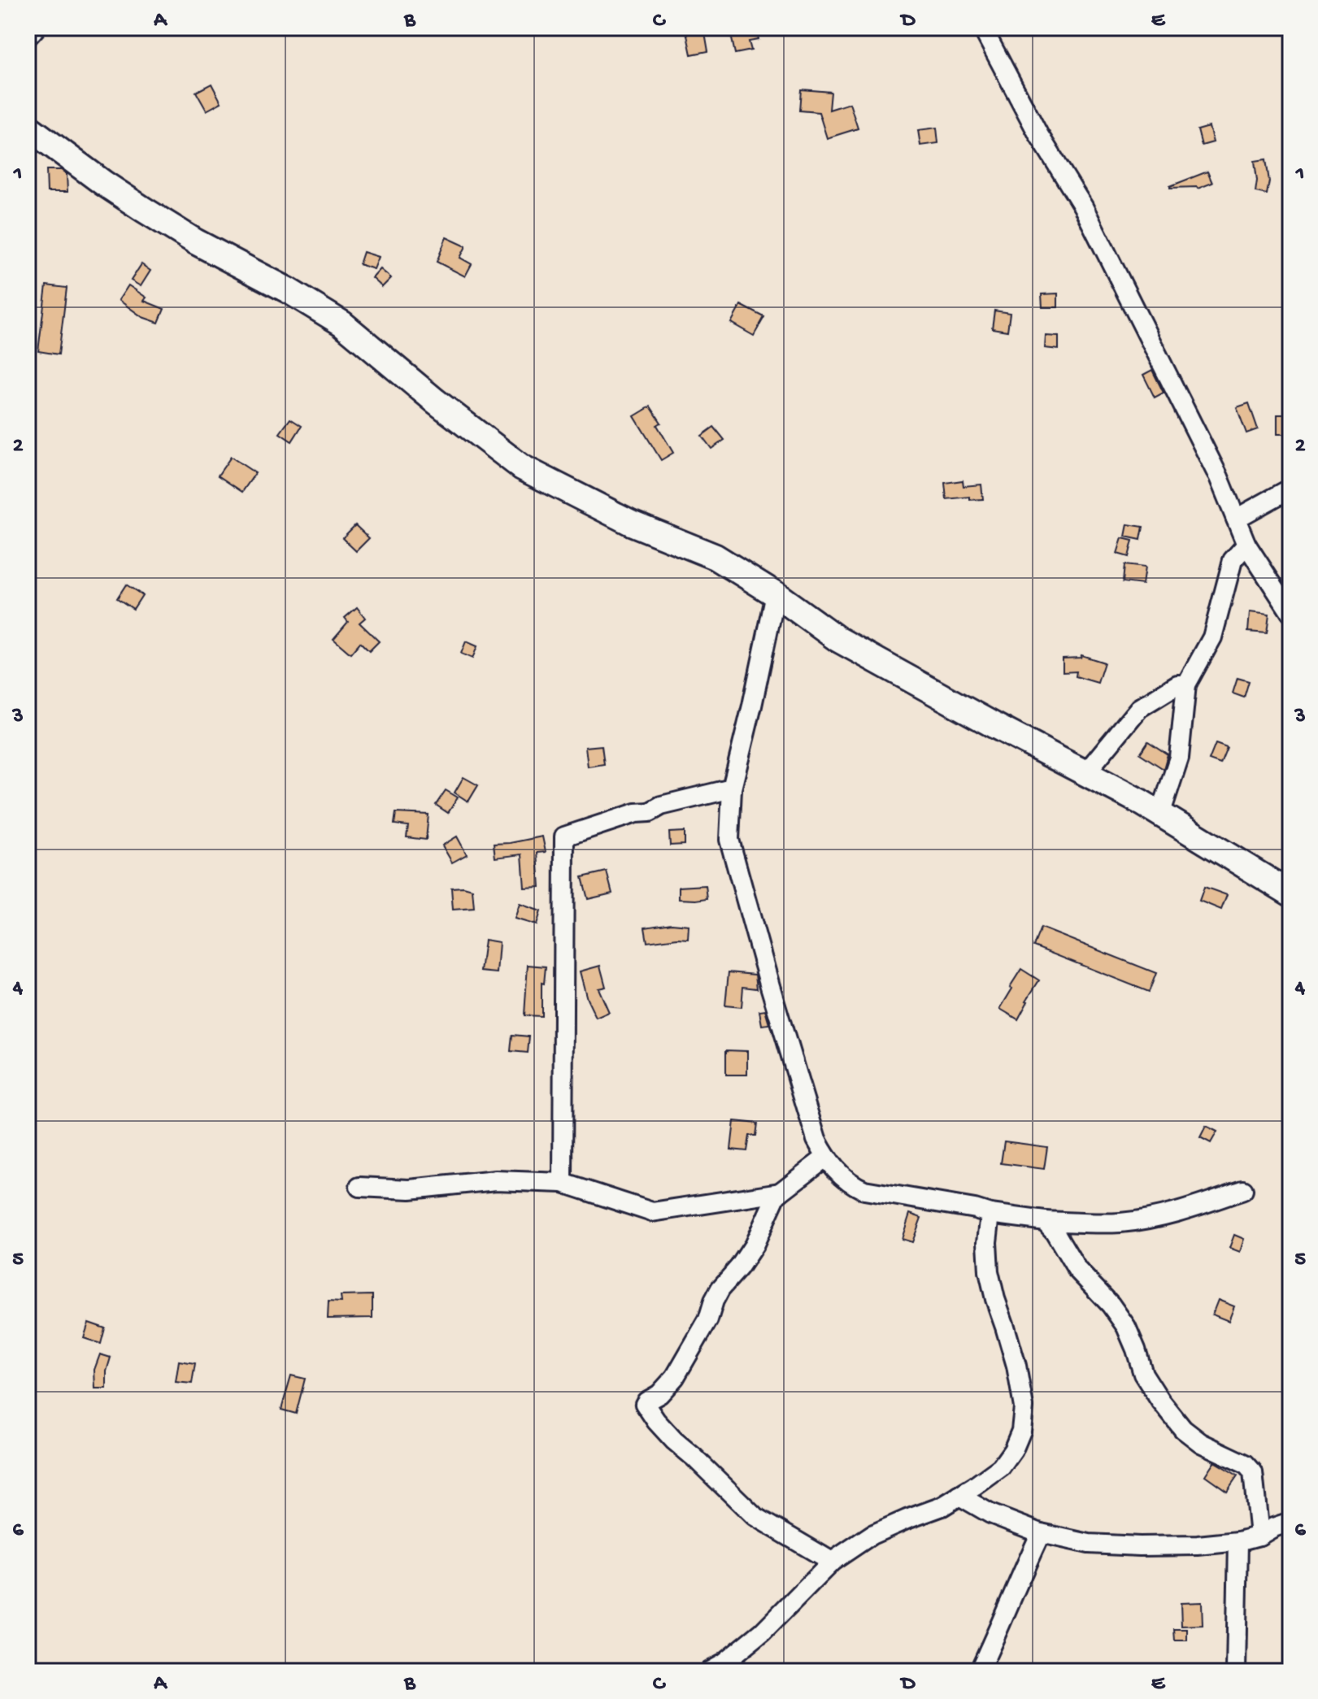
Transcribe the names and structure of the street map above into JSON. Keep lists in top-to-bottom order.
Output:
{
  "grid": {
    "columns": [
      "A",
      "B",
      "C",
      "D",
      "E"
    ],
    "rows": [
      "1",
      "2",
      "3",
      "4",
      "5",
      "6"
    ]
  }
}
